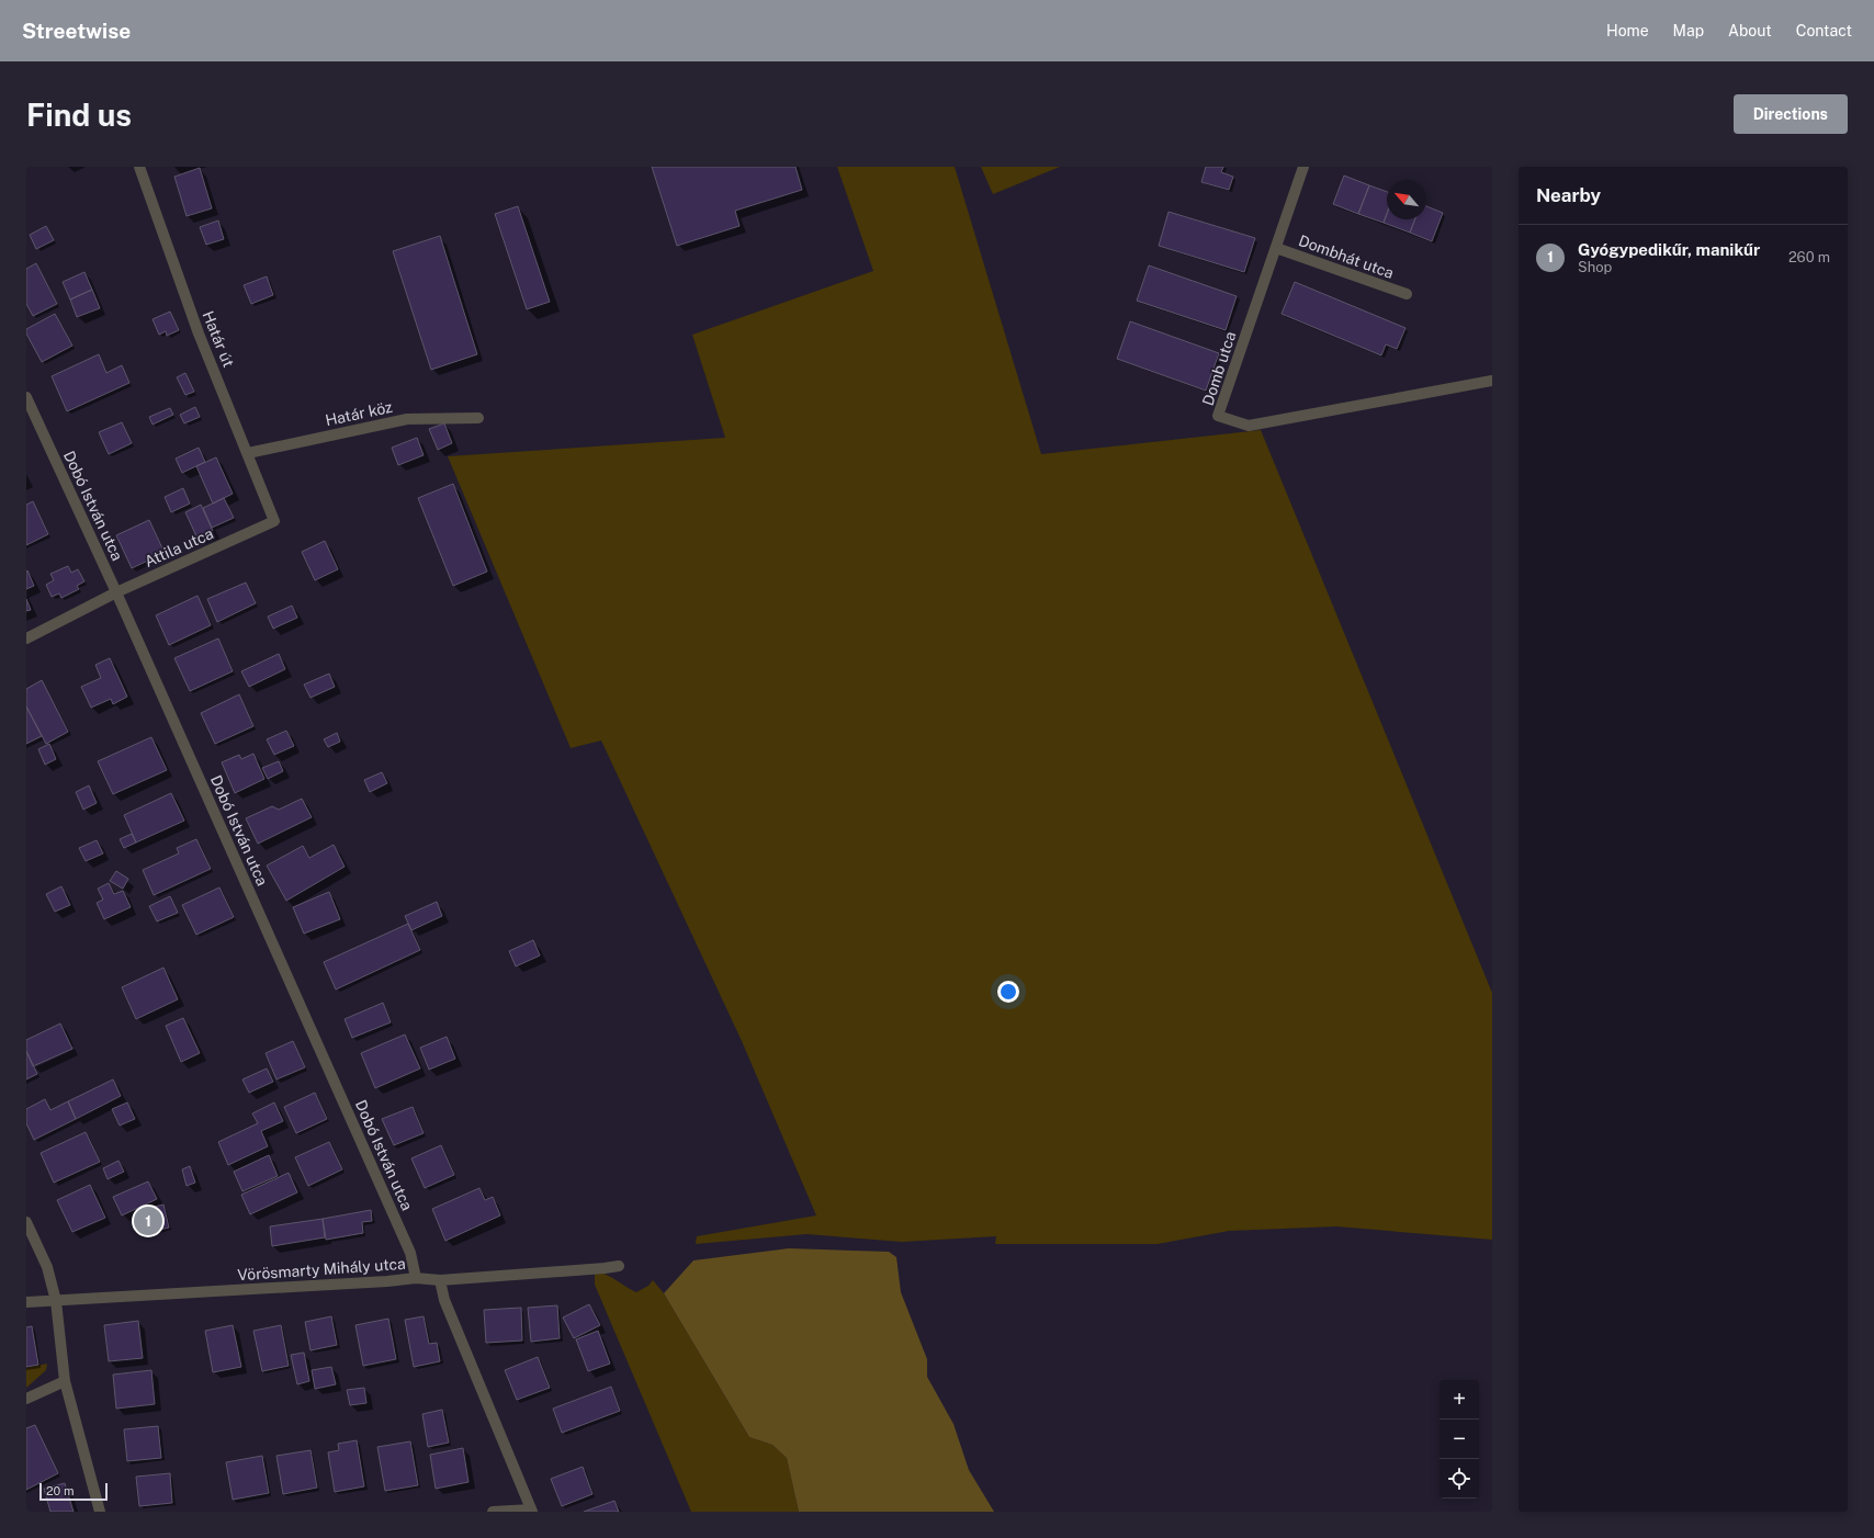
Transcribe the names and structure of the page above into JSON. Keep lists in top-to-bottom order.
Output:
{
  "streets": {
    "street": [
      "Dombhát utca",
      "Határ út",
      "Domb utca",
      "Határ köz",
      "Dobó István utca",
      "Attila utca",
      "Vörösmarty Mihály utca"
    ]
  },
  "crossings": [
    ["Dombhát utca", "Domb utca"],
    ["Határ út", "Határ köz"],
    ["Határ út", "Attila utca"],
    ["Dobó István utca", "Attila utca"],
    ["Dobó István utca", "Vörösmarty Mihály utca"]
  ],
  "scale_bar": "20 m",
  "north": "top left",
  "page": {
    "header": "Streetwise",
    "nav": [
      "Home",
      "Map",
      "About",
      "Contact"
    ],
    "buttons": "Directions",
    "title": "Find us",
    "heading": "Nearby",
    "list": [
      {
        "mark": "1",
        "name": "Gyógypedikűr, manikűr",
        "note": "Shop",
        "value": "260 m"
      }
    ],
    "pins": "1",
    "map_buttons": ["+", "−"],
    "scale": "20 m"
  }
}
